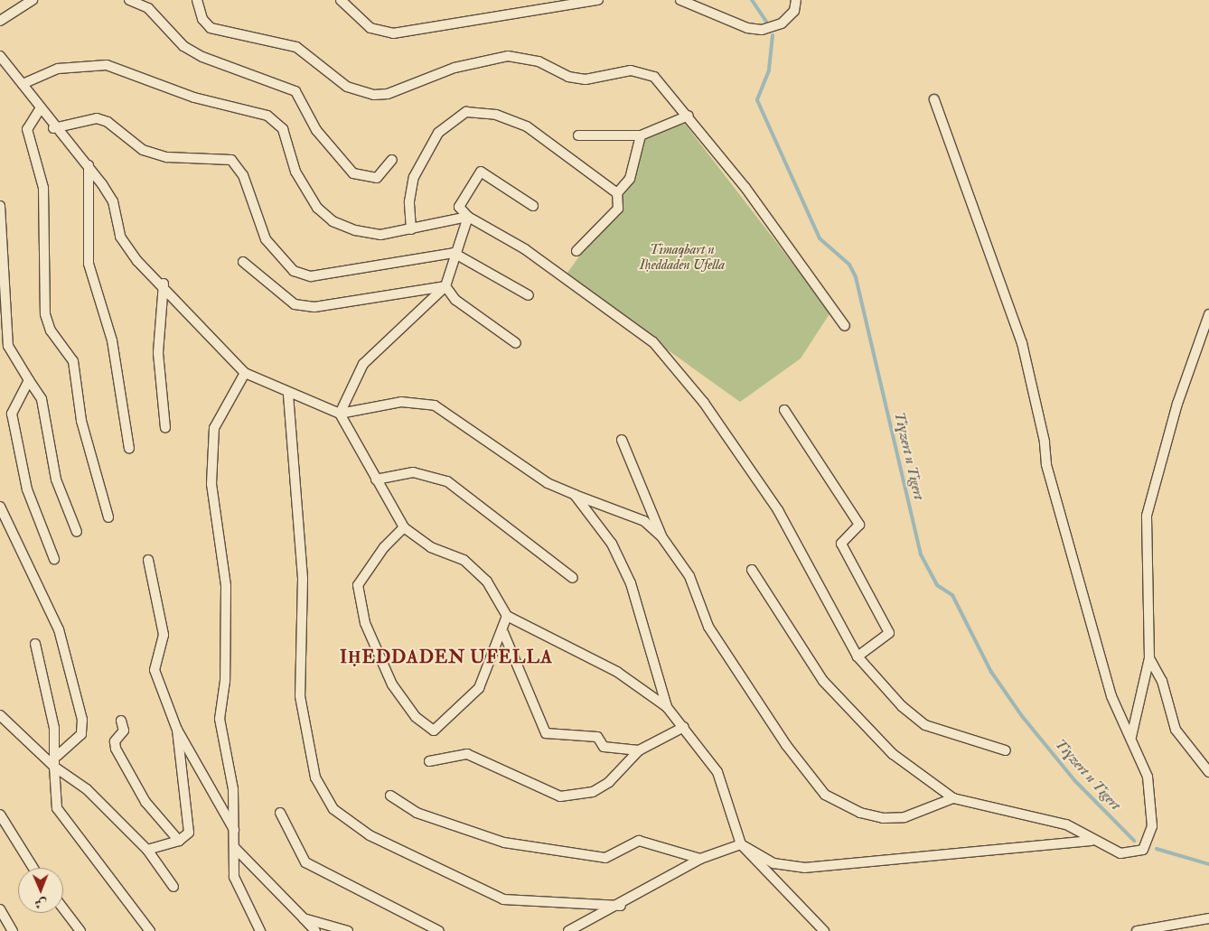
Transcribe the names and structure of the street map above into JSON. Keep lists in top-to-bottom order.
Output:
{
  "districts": ["IḤEDDADEN UFELLA"],
  "water": ["Tiɣzert n Tigert"],
  "parks": ["Timaqbart n Iḥeddaden Ufella"],
  "north": "bottom"
}
